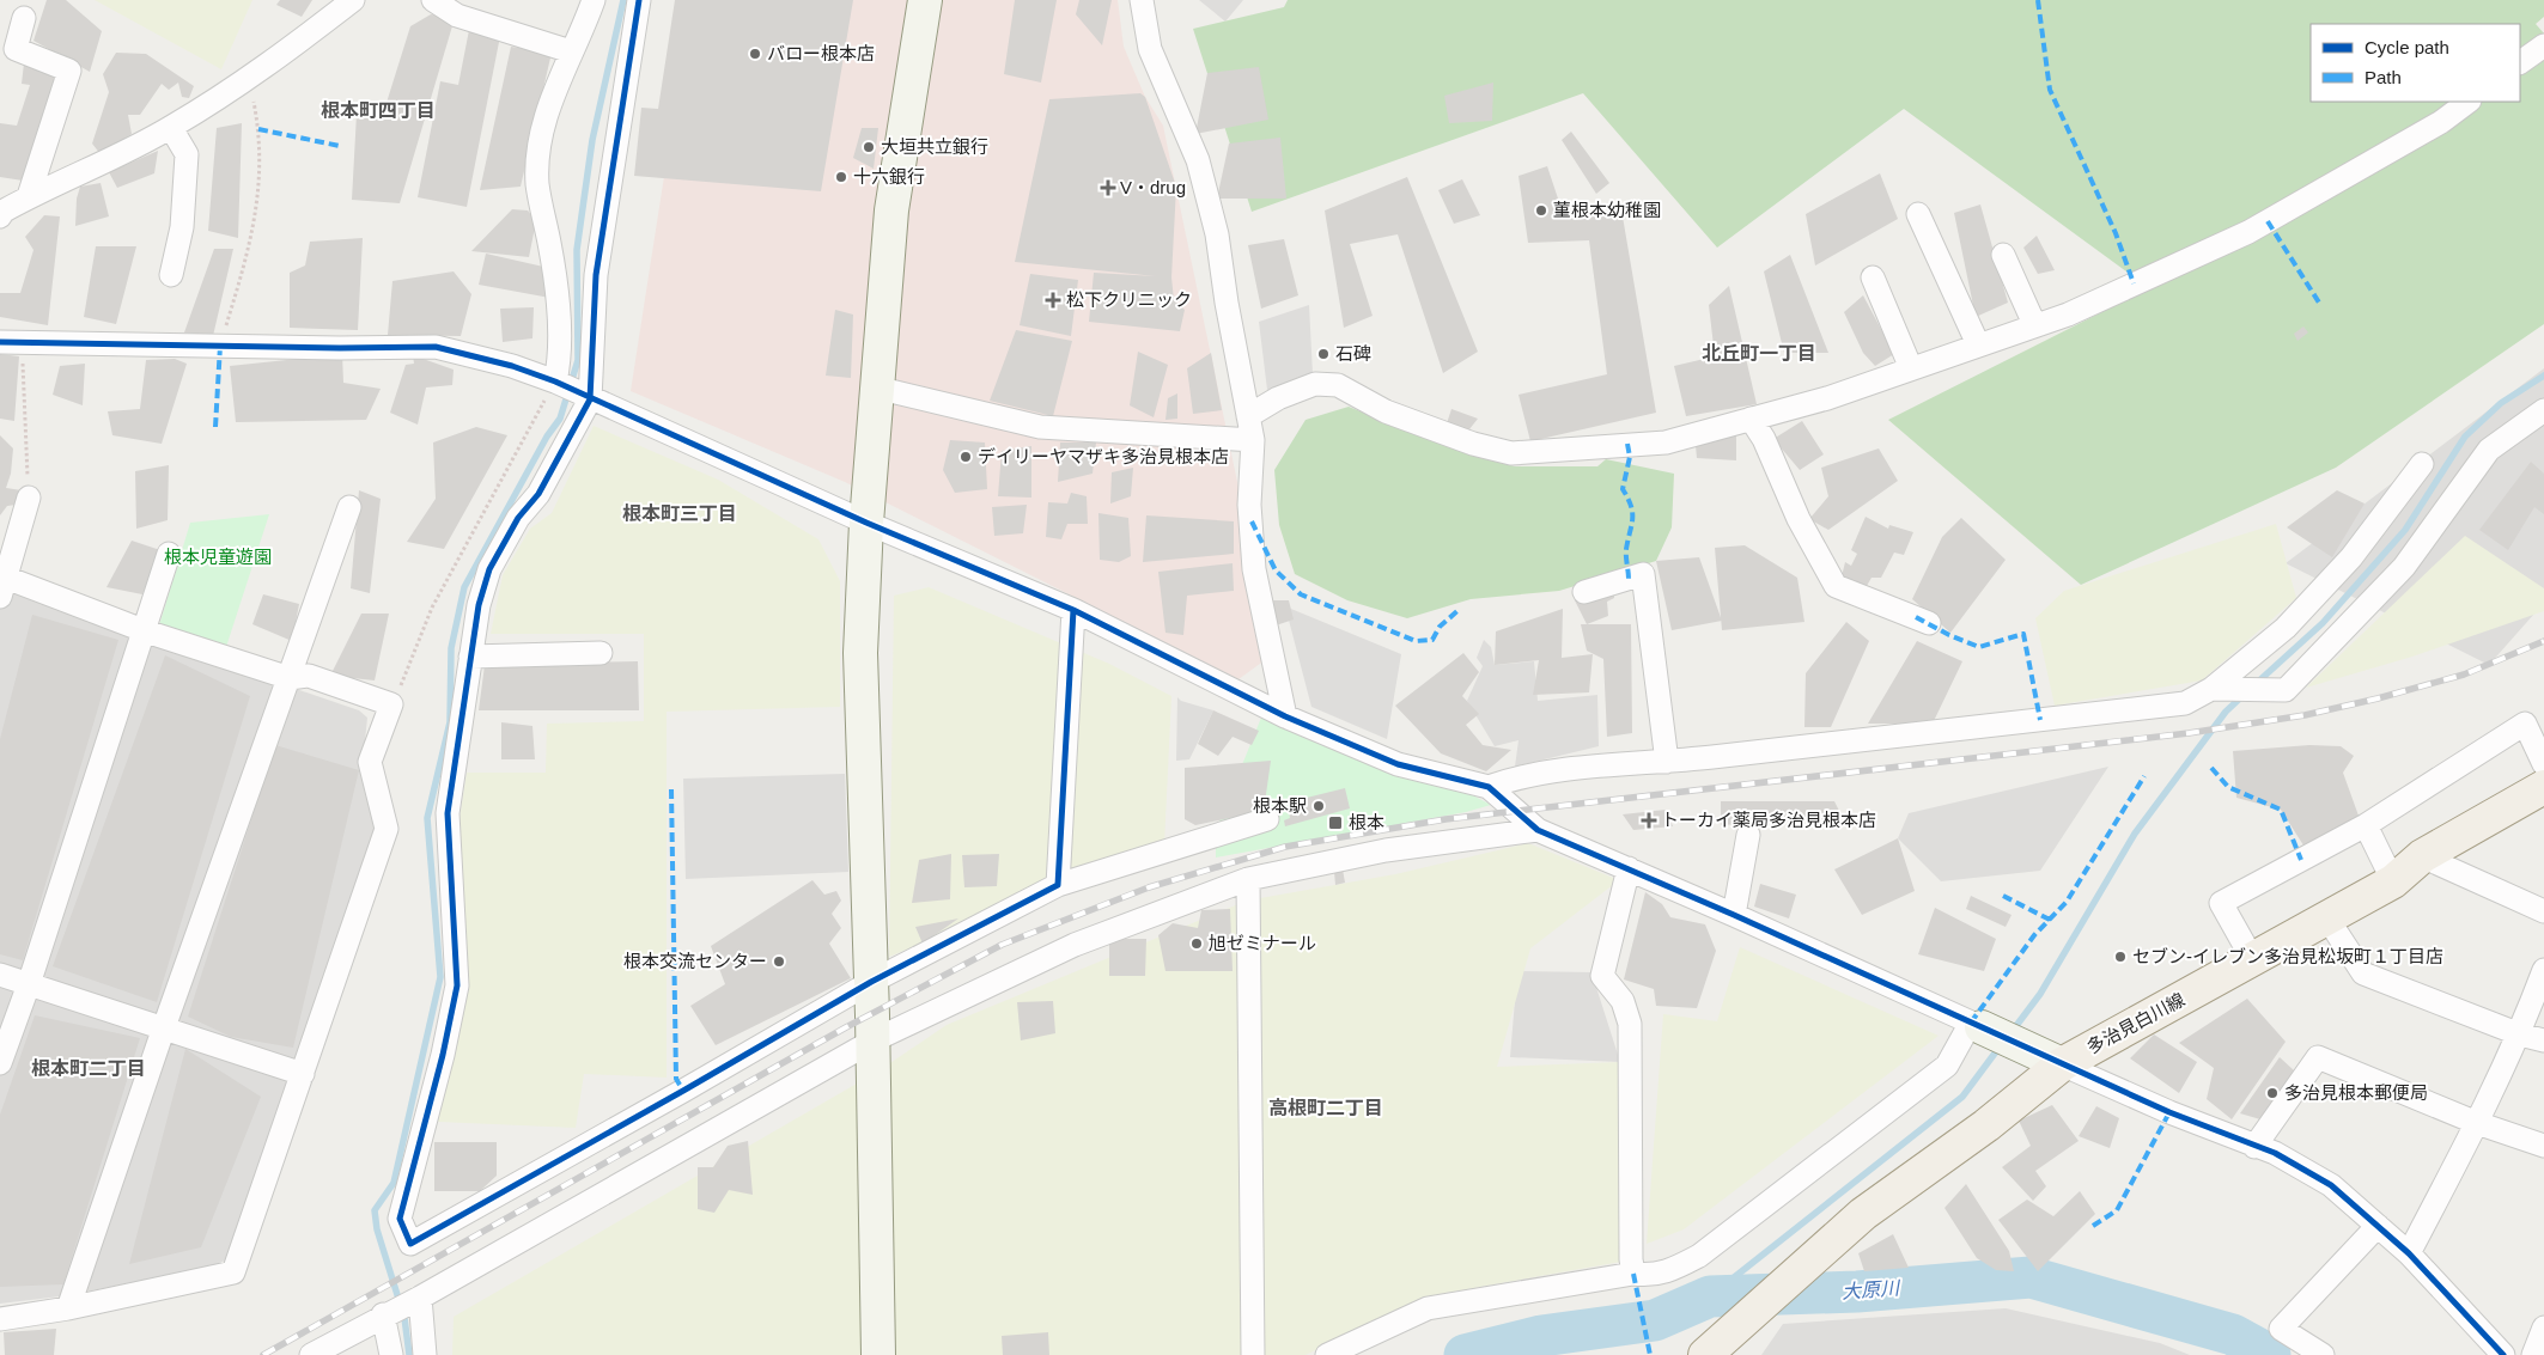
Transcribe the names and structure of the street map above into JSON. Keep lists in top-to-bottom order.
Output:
{
  "streets": {
    "main road": ["多治見白川線"]
  },
  "districts": [
    "根本町四丁目",
    "北丘町一丁目",
    "根本町三丁目",
    "根本町二丁目",
    "高根町二丁目"
  ],
  "water": ["大原川"],
  "parks": ["根本児童遊園"],
  "places": {
    "other": [
      "バロー根本店",
      "大垣共立銀行",
      "十六銀行",
      "菫根本幼稚園",
      "石碑",
      "デイリーヤマザキ多治見根本店",
      "根本駅",
      "旭ゼミナール",
      "セブン-イレブン多治見松坂町１丁目店",
      "根本交流センター",
      "多治見根本郵便局"
    ],
    "health": ["V・drug", "松下クリニック", "トーカイ薬局多治見根本店"],
    "transit": ["根本"]
  },
  "legend": ["Cycle path", "Path"]
}
